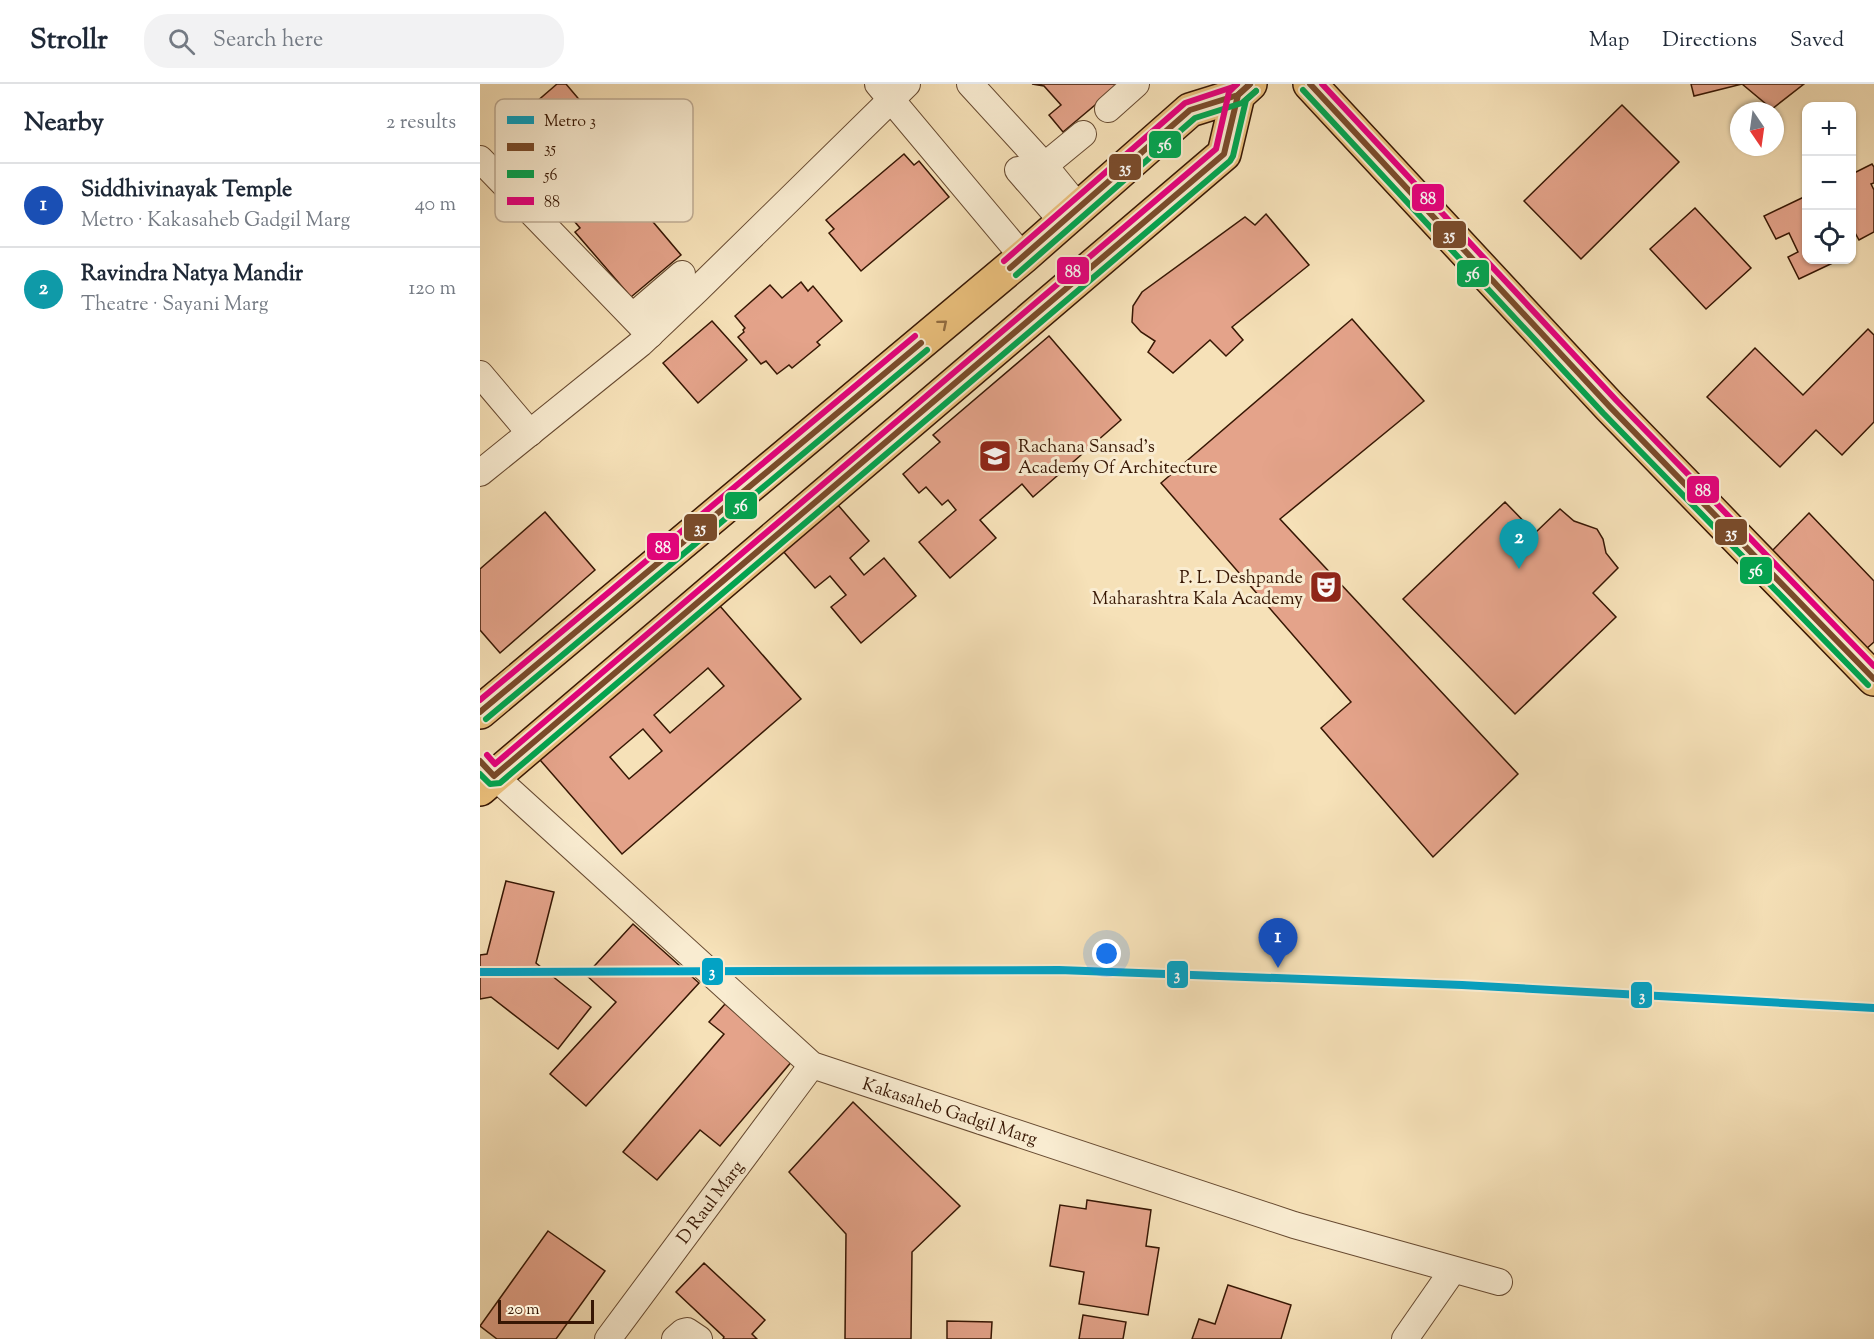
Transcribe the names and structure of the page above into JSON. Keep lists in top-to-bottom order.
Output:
{
  "streets": {
    "street": ["Kakasaheb Gadgil Marg", "D Raul Marg"]
  },
  "crossings": [
    ["Kakasaheb Gadgil Marg", "D Raul Marg"]
  ],
  "places": {
    "school or university": ["Rachana Sansad's Academy Of Architecture"],
    "theatre": ["P. L. Deshpande Maharashtra Kala Academy"]
  },
  "lines": [
    "transit line 35",
    "transit line 88",
    "transit line 56",
    "metro line 3"
  ],
  "legend": [
    "Metro 3",
    "35",
    "56",
    "88"
  ],
  "scale_bar": "20 m",
  "north": "bottom",
  "page": {
    "header": "Strollr",
    "search": "Search here",
    "nav": ["Map", "Directions", "Saved"],
    "heading": ["Nearby", "2 results"],
    "map_buttons": ["+", "−"],
    "list": [
      {
        "mark": "1",
        "name": "Siddhivinayak Temple",
        "note": "Metro · Kakasaheb Gadgil Marg",
        "value": "40 m"
      },
      {
        "mark": "2",
        "name": "Ravindra Natya Mandir",
        "note": "Theatre · Sayani Marg",
        "value": "120 m"
      }
    ],
    "pins": ["2", "1"],
    "scale": "20 m"
  }
}
